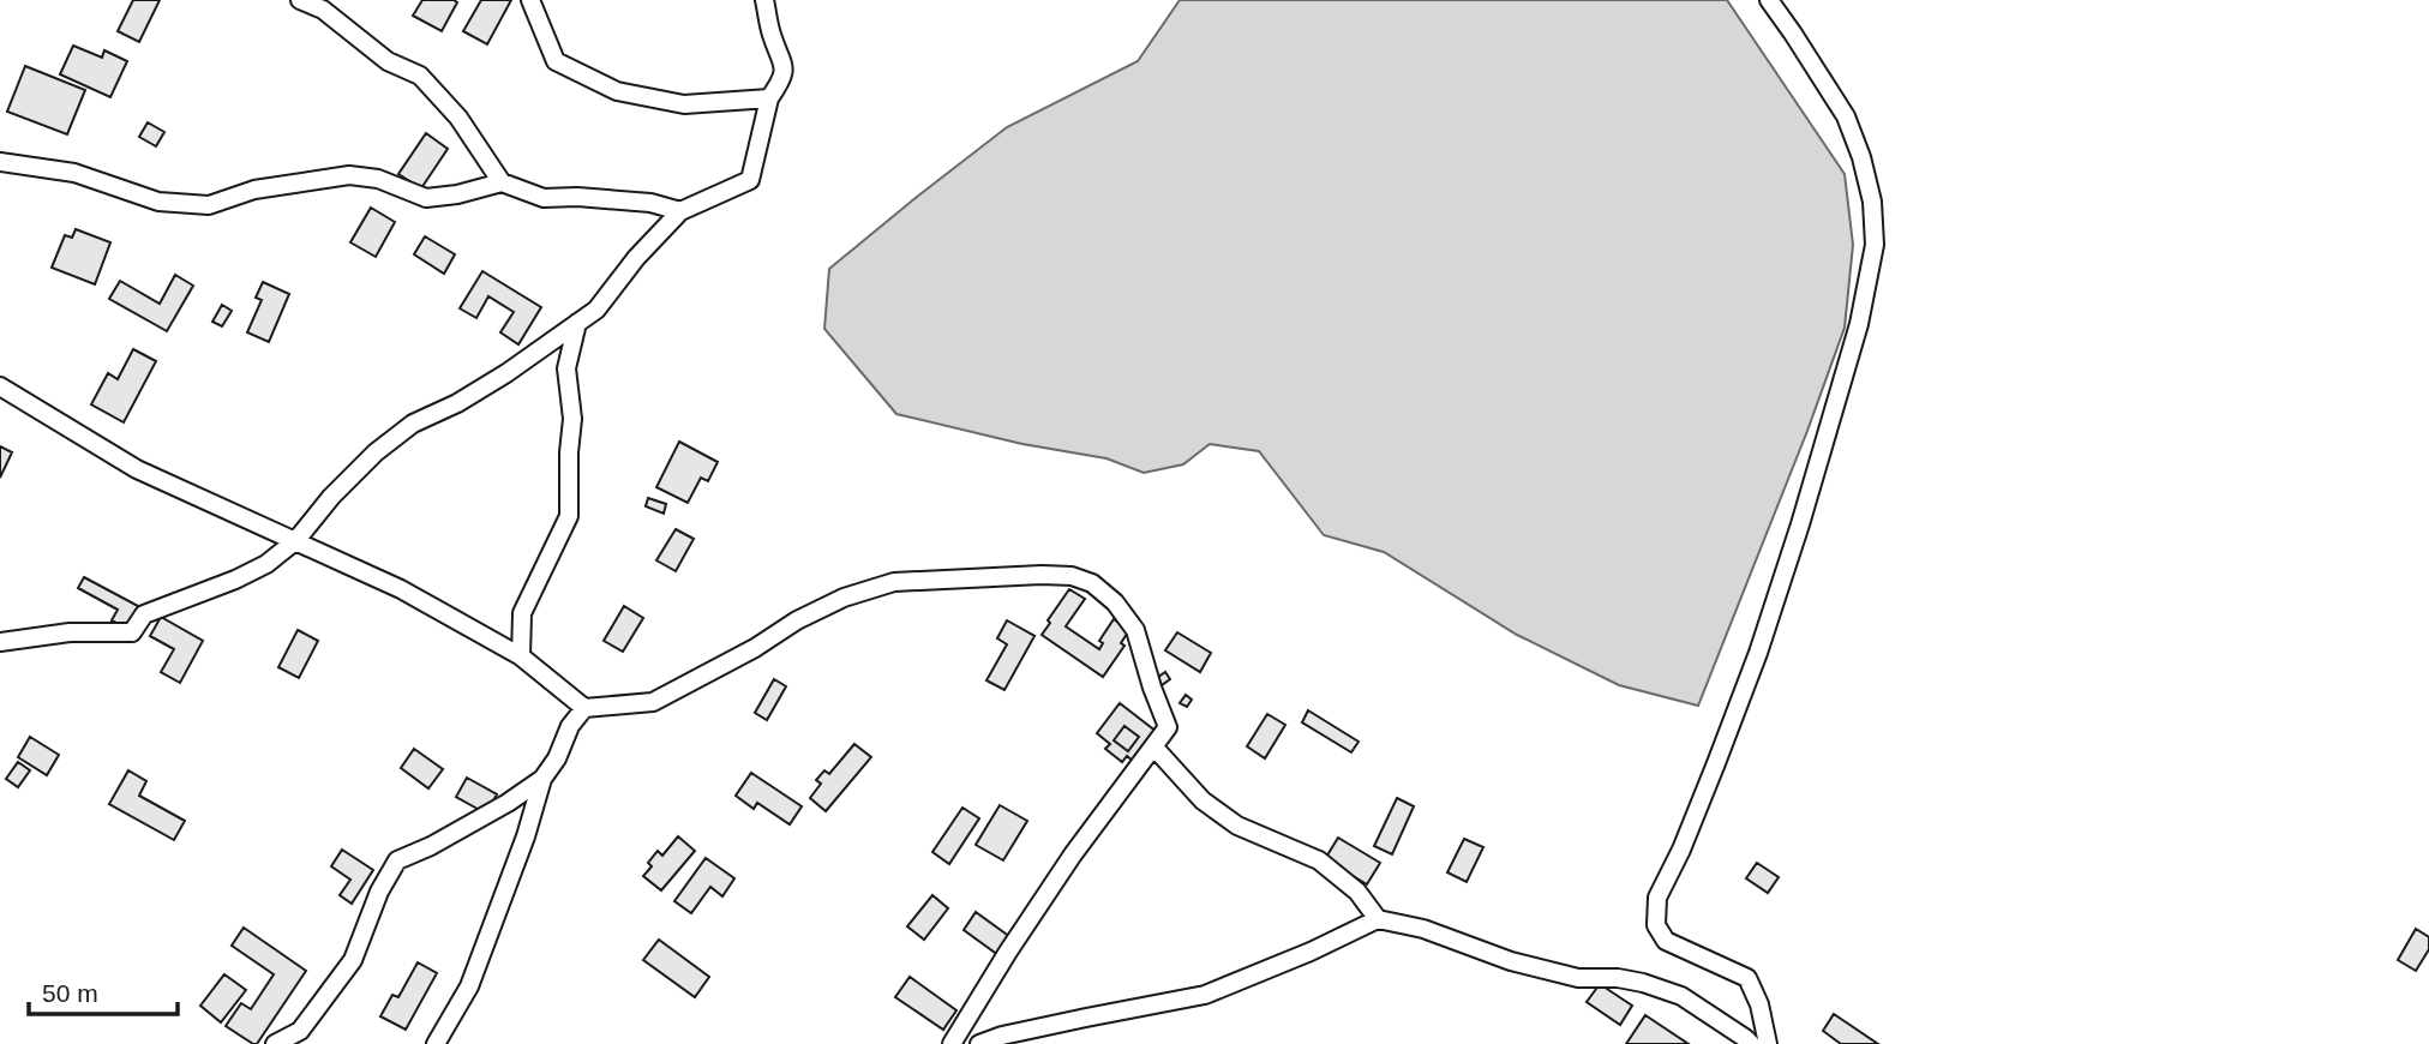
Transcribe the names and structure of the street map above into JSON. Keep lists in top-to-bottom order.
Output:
{
  "scale_bar": "50 m"
}
